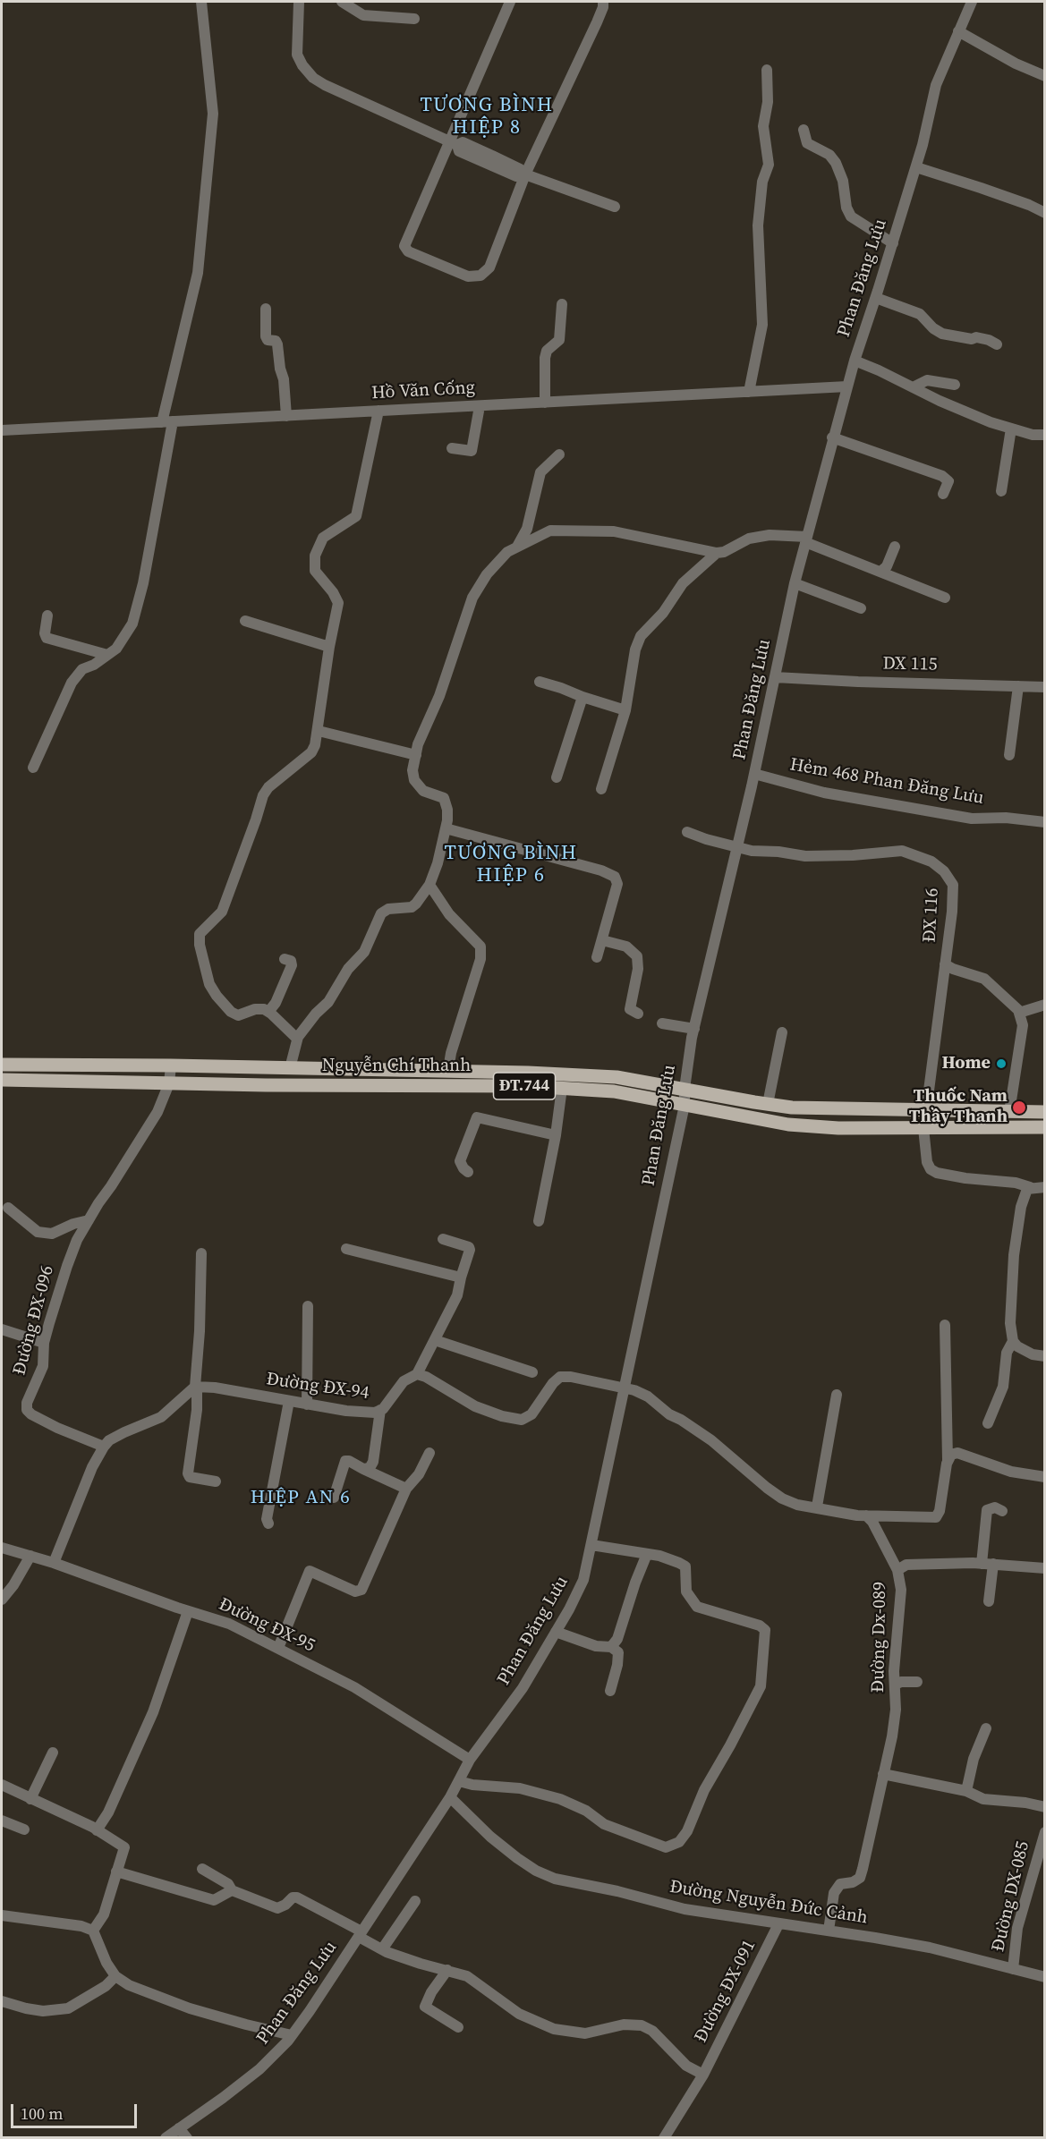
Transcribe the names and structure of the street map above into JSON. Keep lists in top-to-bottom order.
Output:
{
  "streets": {
    "main road": ["Nguyễn Chí Thanh", "ĐT.744"],
    "street": [
      "Phan Đăng Lưu",
      "Hồ Văn Cống",
      "DX 115",
      "Hẻm 468 Phan Đăng Lưu",
      "ĐX 116",
      "Đường ĐX-096",
      "Đường ĐX-94",
      "Đường ĐX-95",
      "Đường Dx-089",
      "Đường DX-085",
      "Đường Nguyễn Đức Cảnh",
      "Đường ĐX-091"
    ]
  },
  "crossings": [
    ["Phan Đăng Lưu", "Hồ Văn Cống"],
    ["Phan Đăng Lưu", "DX 115"],
    ["Phan Đăng Lưu", "Hẻm 468 Phan Đăng Lưu"],
    ["Phan Đăng Lưu", "ĐX 116"],
    ["Phan Đăng Lưu", "Nguyễn Chí Thanh"],
    ["Phan Đăng Lưu", "Đường ĐX-95"],
    ["Phan Đăng Lưu", "Đường Nguyễn Đức Cảnh"],
    ["Phan Đăng Lưu", "Đường ĐX-091"],
    ["ĐX 116", "Nguyễn Chí Thanh"],
    ["Nguyễn Chí Thanh", "Đường ĐX-096"],
    ["Đường Dx-089", "Đường Nguyễn Đức Cảnh"],
    ["Đường DX-085", "Đường Nguyễn Đức Cảnh"],
    ["Đường Nguyễn Đức Cảnh", "Đường ĐX-091"]
  ],
  "districts": ["TƯƠNG BÌNH HIỆP 8", "TƯƠNG BÌNH HIỆP 6", "HIỆP AN 6"],
  "places": ["Home", "Thuốc Nam Thầy Thanh"],
  "scale_bar": "100 m"
}
